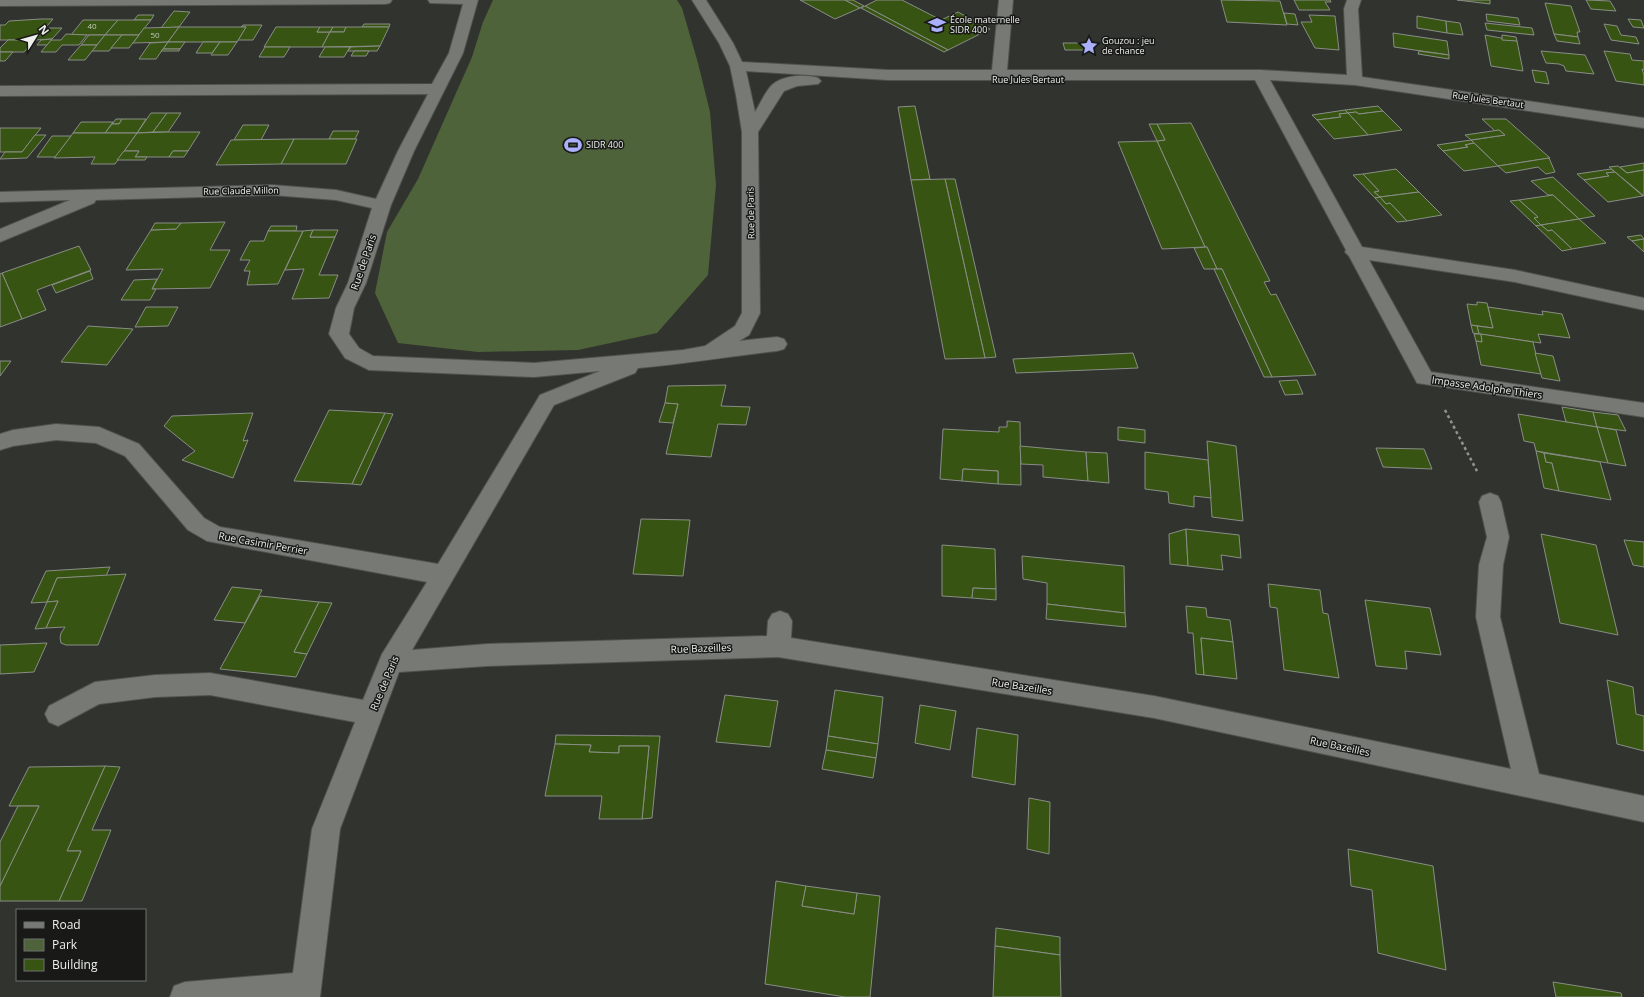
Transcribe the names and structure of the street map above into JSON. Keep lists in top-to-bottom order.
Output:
{
  "streets": {
    "street": [
      "Rue Jules Bertaut",
      "Rue Claude Millon",
      "Rue de Paris",
      "Impasse Adolphe Thiers",
      "Rue Casimir Perrier",
      "Rue Bazeilles"
    ]
  },
  "crossings": [
    ["Rue Jules Bertaut", "Rue de Paris"],
    ["Rue Jules Bertaut", "Impasse Adolphe Thiers"],
    ["Rue Claude Millon", "Rue de Paris"],
    ["Rue de Paris", "Rue Casimir Perrier"],
    ["Rue de Paris", "Rue Bazeilles"]
  ],
  "places": {
    "school or university": ["École maternelle SIDR 400"],
    "place": ["Gouzou : jeu de chance"],
    "sports": ["SIDR 400"]
  },
  "house_numbers": ["40", "50"],
  "legend": ["Road", "Park", "Building"],
  "north": "top right"
}
